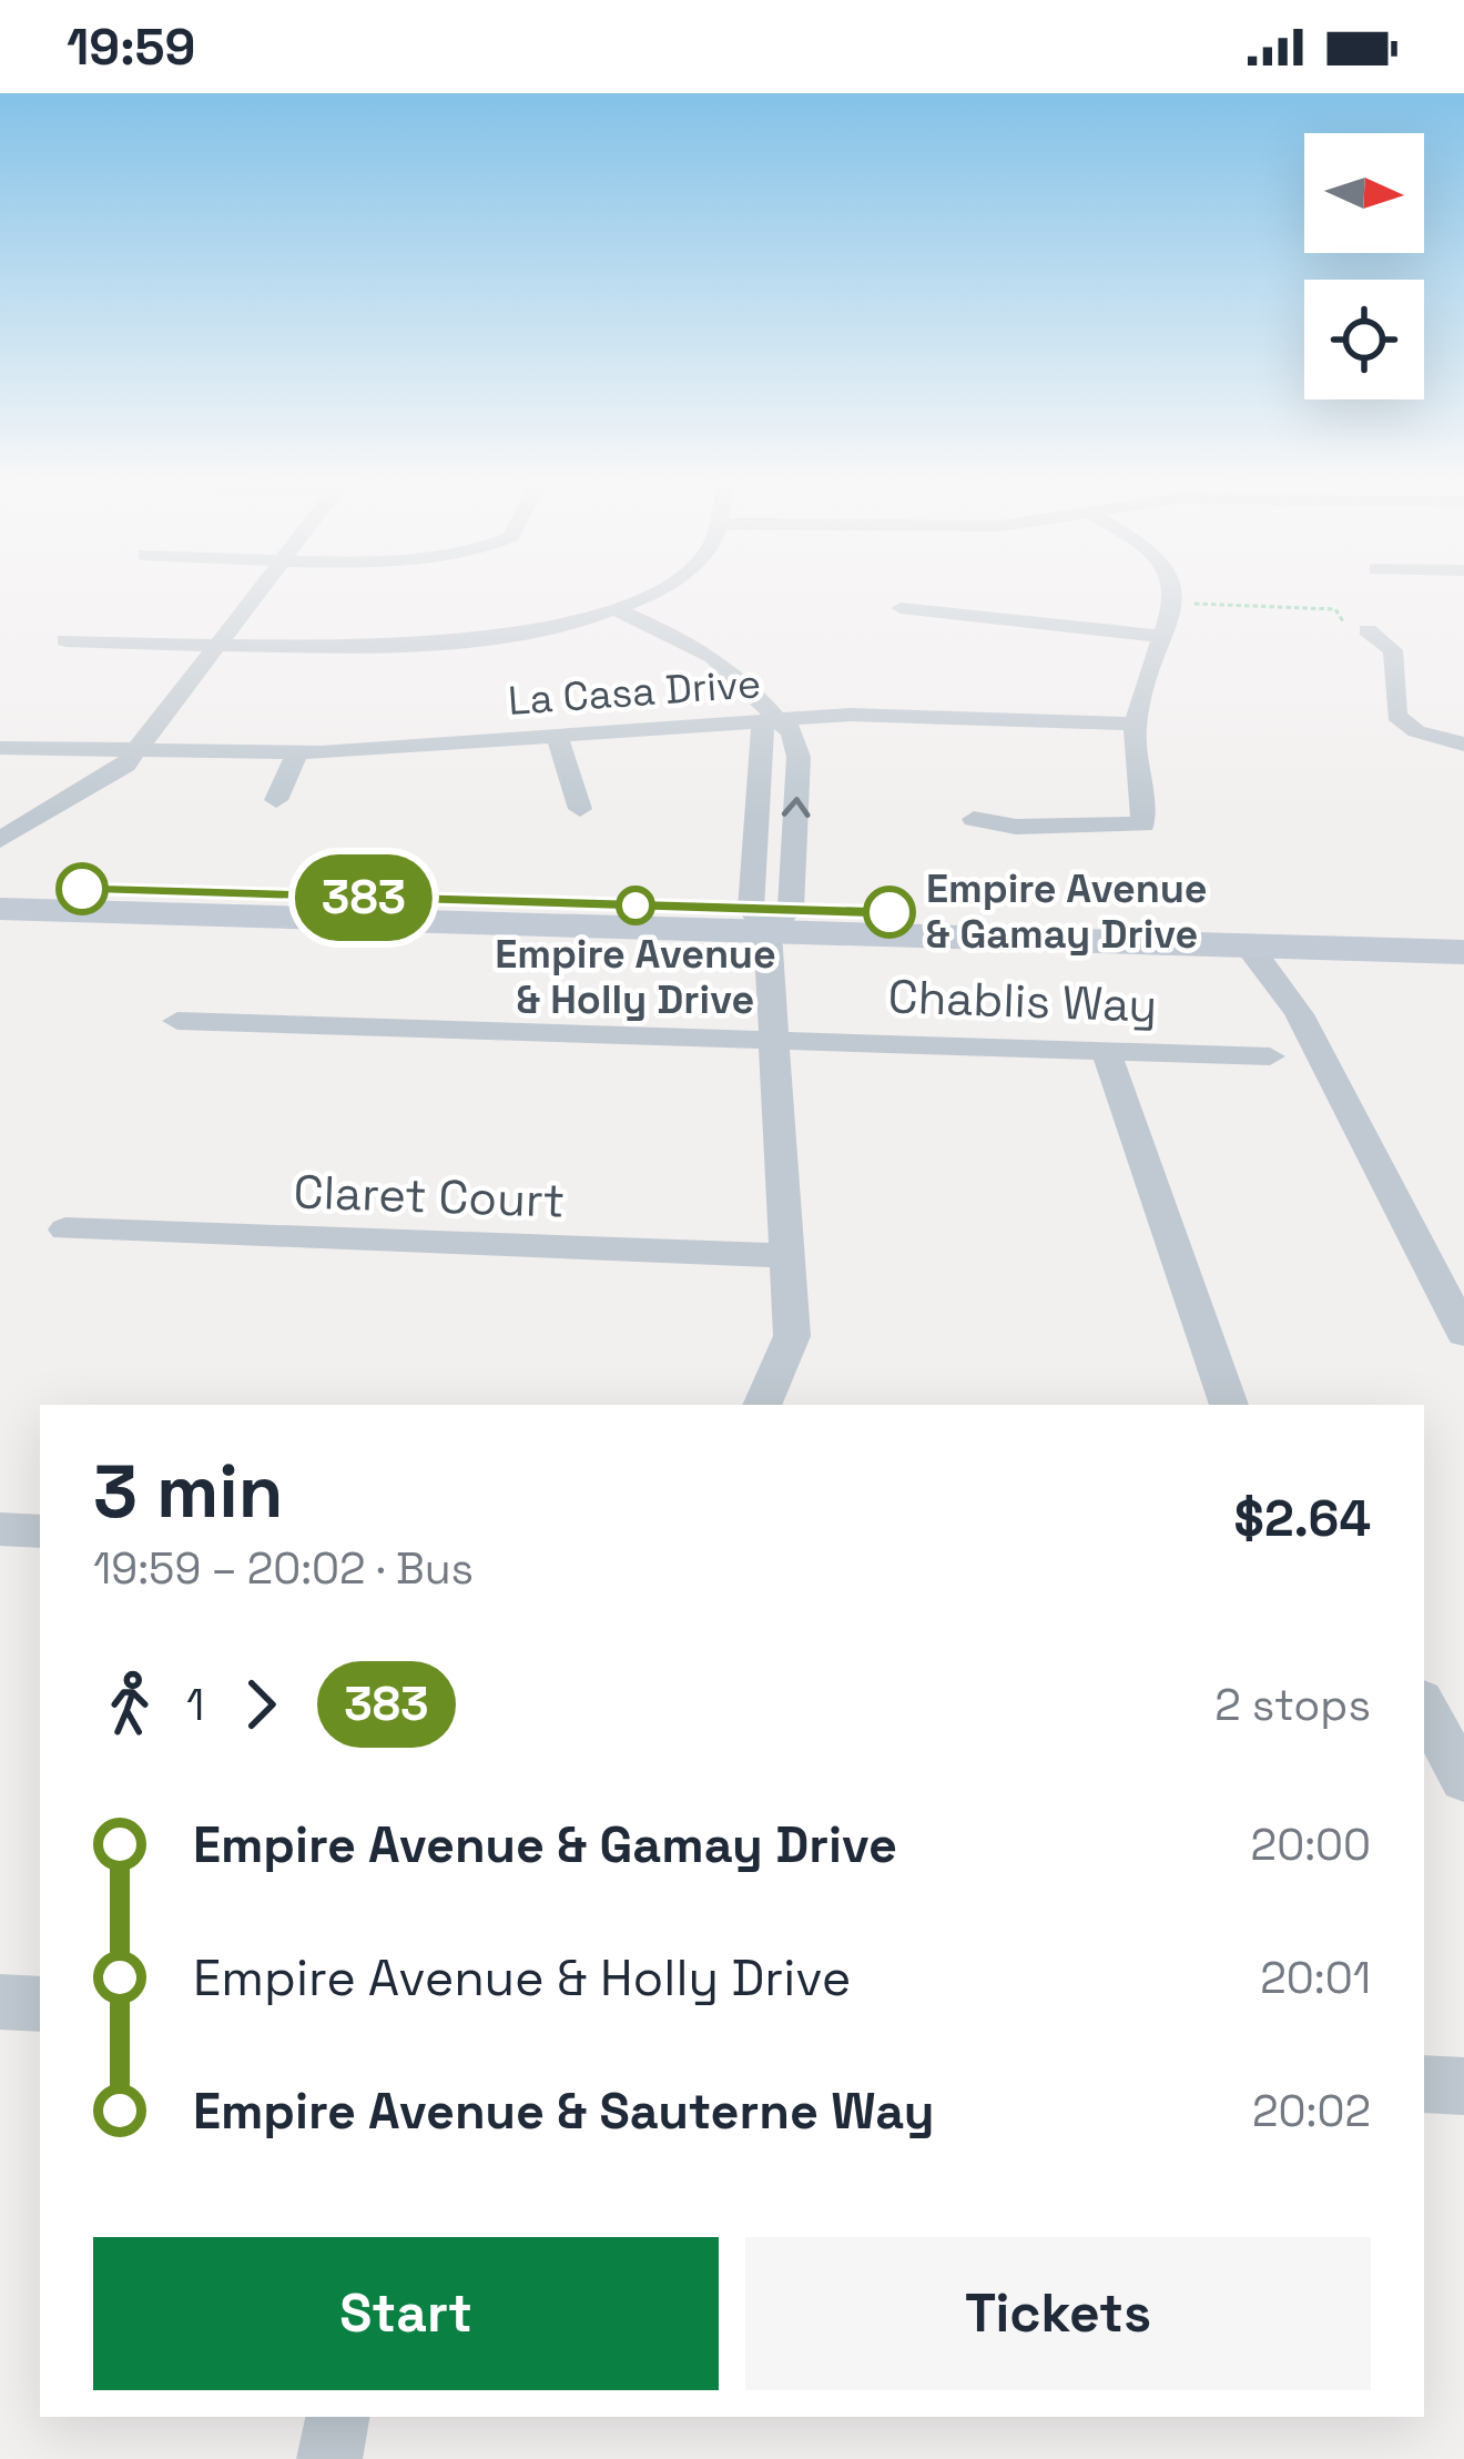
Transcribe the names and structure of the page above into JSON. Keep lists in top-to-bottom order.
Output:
{
  "streets": {
    "street": ["La Casa Drive", "Chablis Way", "Claret Court"]
  },
  "places": ["Empire Avenue & Holly Drive", "Empire Avenue & Gamay Drive"],
  "lines": ["bus line 383"],
  "north": "right",
  "page": {
    "status": "19:59",
    "on_map": "383",
    "heading": ["3 min", "19:59 – 20:02 · Bus", "$2.64"],
    "legs": ["1", "383", "2 stops"],
    "list": [
      {
        "name": "Empire Avenue & Gamay Drive",
        "value": "20:00"
      },
      {
        "name": "Empire Avenue & Holly Drive",
        "value": "20:01"
      },
      {
        "name": "Empire Avenue & Sauterne Way",
        "value": "20:02"
      }
    ],
    "buttons": ["Start", "Tickets"]
  }
}
